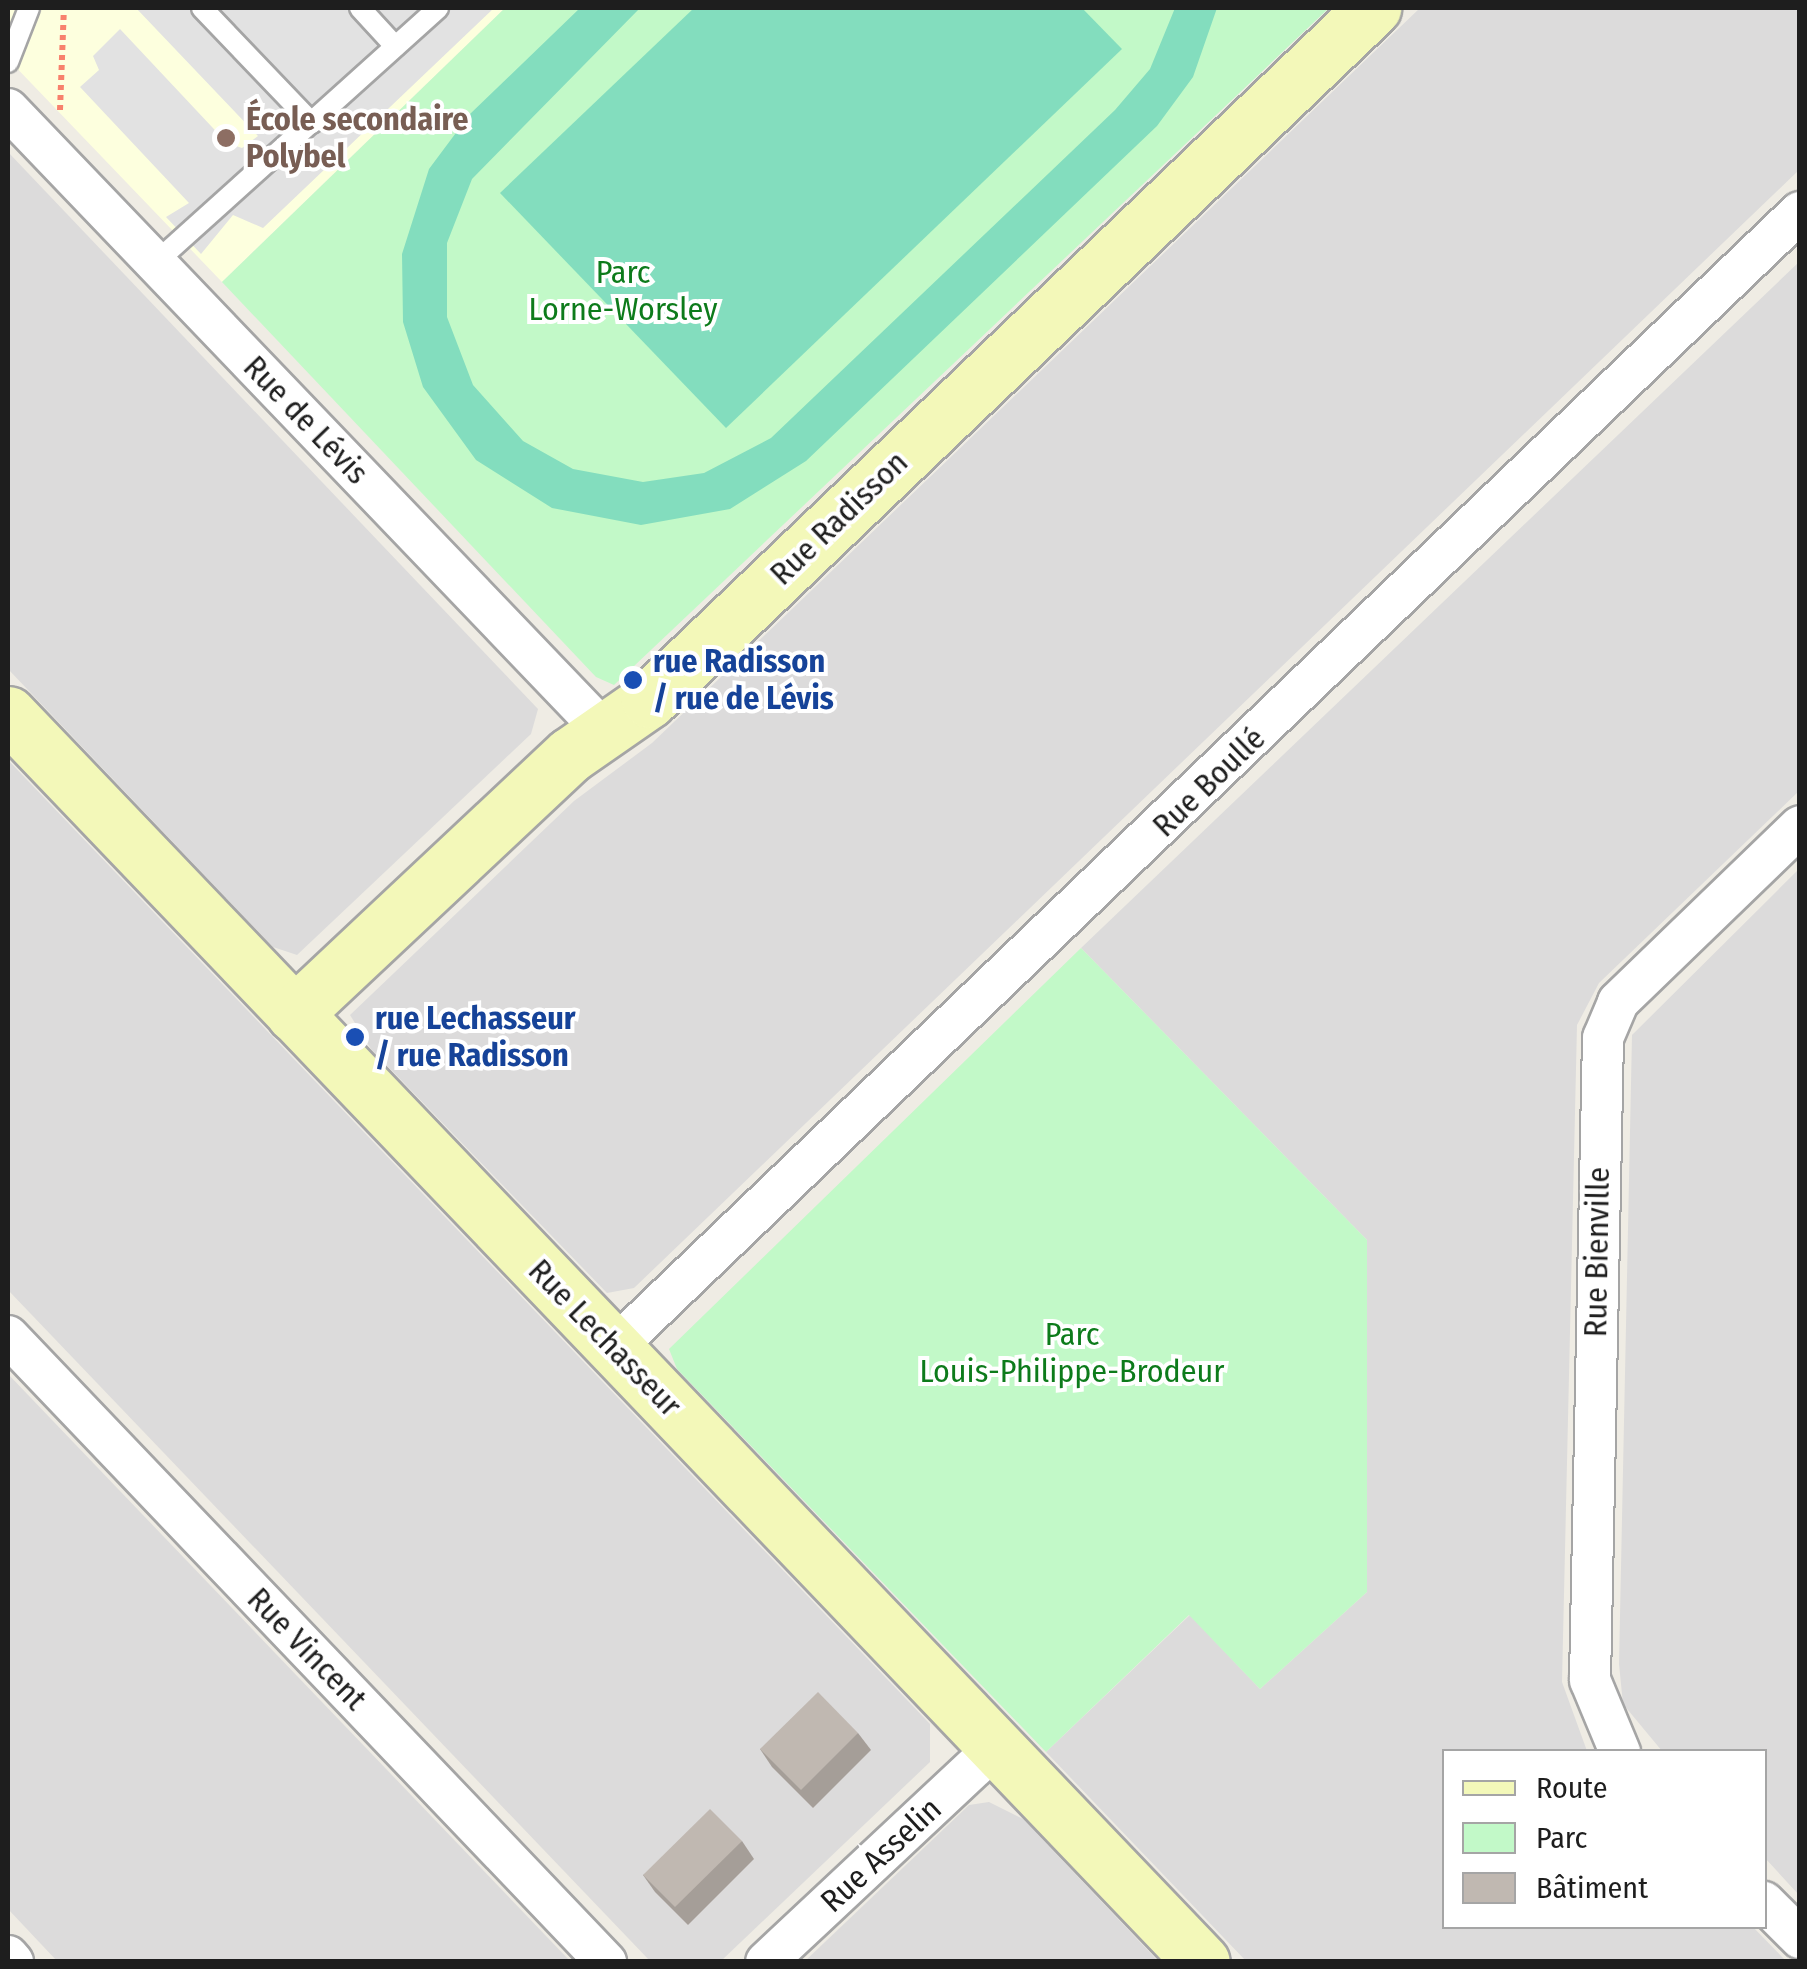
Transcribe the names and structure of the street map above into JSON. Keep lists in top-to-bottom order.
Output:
{
  "streets": {
    "street": [
      "Rue de Lévis",
      "Rue Radisson",
      "Rue Boullé",
      "Rue Bienville",
      "Rue Lechasseur",
      "Rue Vincent",
      "Rue Asselin"
    ]
  },
  "crossings": [
    ["Rue de Lévis", "Rue Radisson"],
    ["Rue Radisson", "Rue Lechasseur"],
    ["Rue Boullé", "Rue Lechasseur"],
    ["Rue Lechasseur", "Rue Asselin"]
  ],
  "parks": ["Parc Lorne-Worsley", "Parc Louis-Philippe-Brodeur"],
  "places": ["École secondaire Polybel", "rue Radisson / rue de Lévis", "rue Lechasseur / rue Radisson"],
  "legend": ["Route", "Parc", "Bâtiment"]
}
